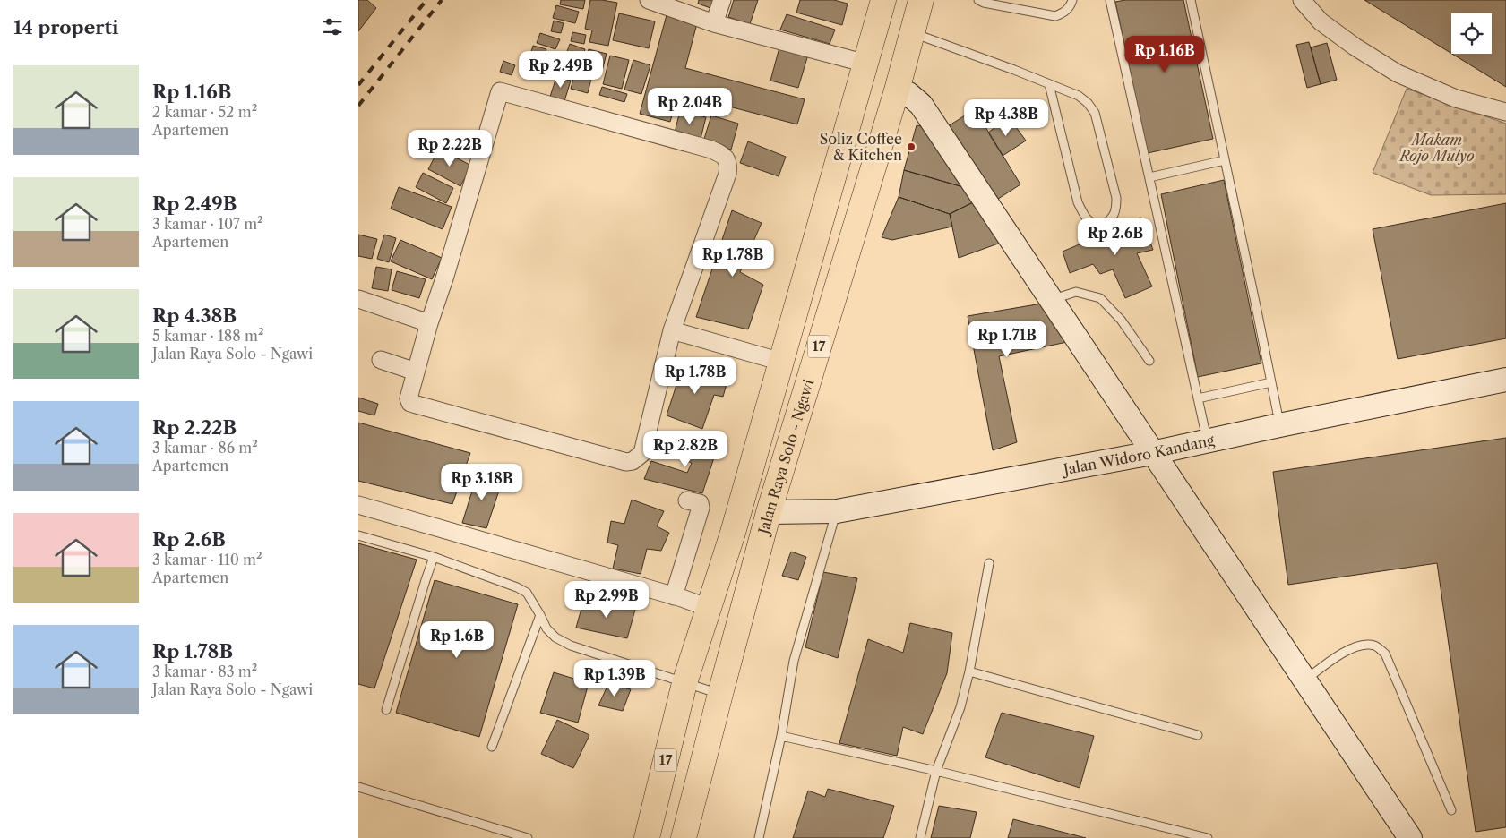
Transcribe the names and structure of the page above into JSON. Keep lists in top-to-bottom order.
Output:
{
  "streets": {
    "highway": ["17", "Jalan Raya Solo - Ngawi"],
    "street": ["Jalan Widoro Kandang"]
  },
  "crossings": [
    ["Jalan Widoro Kandang", "Jalan Raya Solo - Ngawi"]
  ],
  "parks": ["Makam Rojo Mulyo"],
  "places": ["Soliz Coffee & Kitchen"],
  "page": {
    "heading": "14 properti",
    "price": [
      "Rp 1.16B",
      "Rp 2.49B",
      "Rp 2.04B",
      "Rp 4.38B",
      "Rp 2.22B",
      "Rp 2.6B",
      "Rp 1.78B",
      "Rp 1.71B",
      "Rp 1.78B",
      "Rp 2.82B",
      "Rp 3.18B",
      "Rp 2.99B",
      "Rp 1.6B",
      "Rp 1.39B"
    ],
    "list": [
      {
        "name": "Rp 1.16B",
        "note": "2 kamar · 52 m² · Apartemen"
      },
      {
        "name": "Rp 2.49B",
        "note": "3 kamar · 107 m² · Apartemen"
      },
      {
        "name": "Rp 4.38B",
        "note": "5 kamar · 188 m² · Jalan Raya Solo - Ngawi"
      },
      {
        "name": "Rp 2.22B",
        "note": "3 kamar · 86 m² · Apartemen"
      },
      {
        "name": "Rp 2.6B",
        "note": "3 kamar · 110 m² · Apartemen"
      },
      {
        "name": "Rp 1.78B",
        "note": "3 kamar · 83 m² · Jalan Raya Solo - Ngawi"
      }
    ]
  }
}
